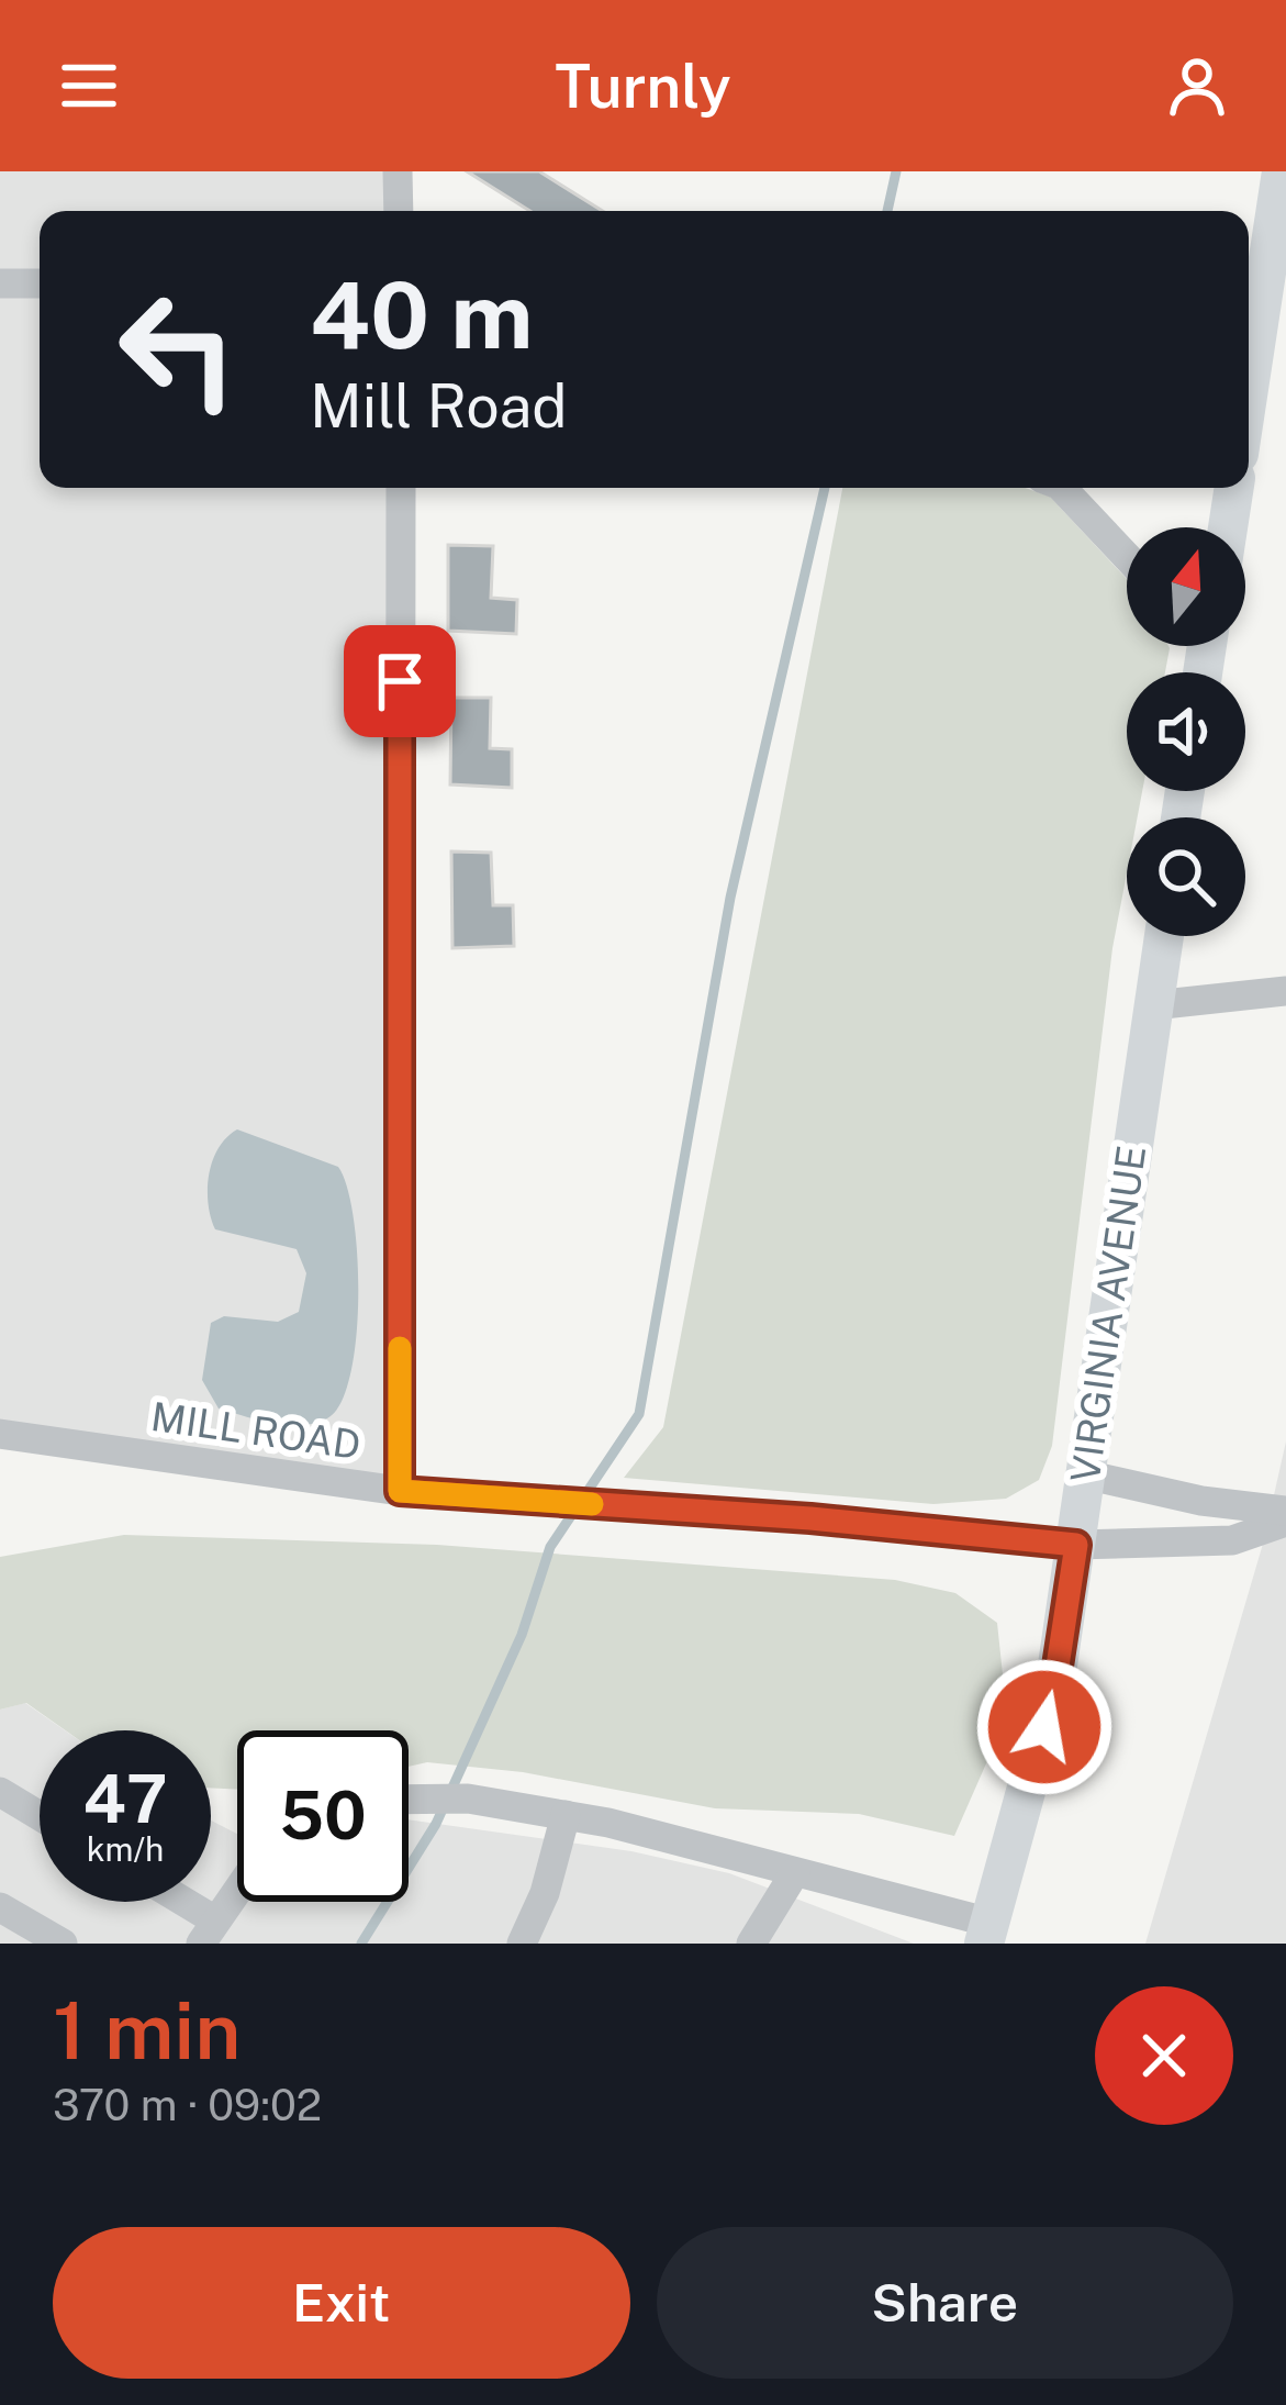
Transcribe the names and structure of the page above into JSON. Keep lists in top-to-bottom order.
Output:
{
  "streets": {
    "main road": ["VIRGINIA AVENUE"],
    "street": ["MILL ROAD"]
  },
  "crossings": [
    ["VIRGINIA AVENUE", "MILL ROAD"]
  ],
  "north": "top",
  "page": {
    "header": "Turnly",
    "turn": ["40 m", "Mill Road"],
    "speed": "47 km/h",
    "limit": "50",
    "heading": ["1 min", "370 m · 09:02"],
    "buttons": ["Exit", "Share"]
  }
}
